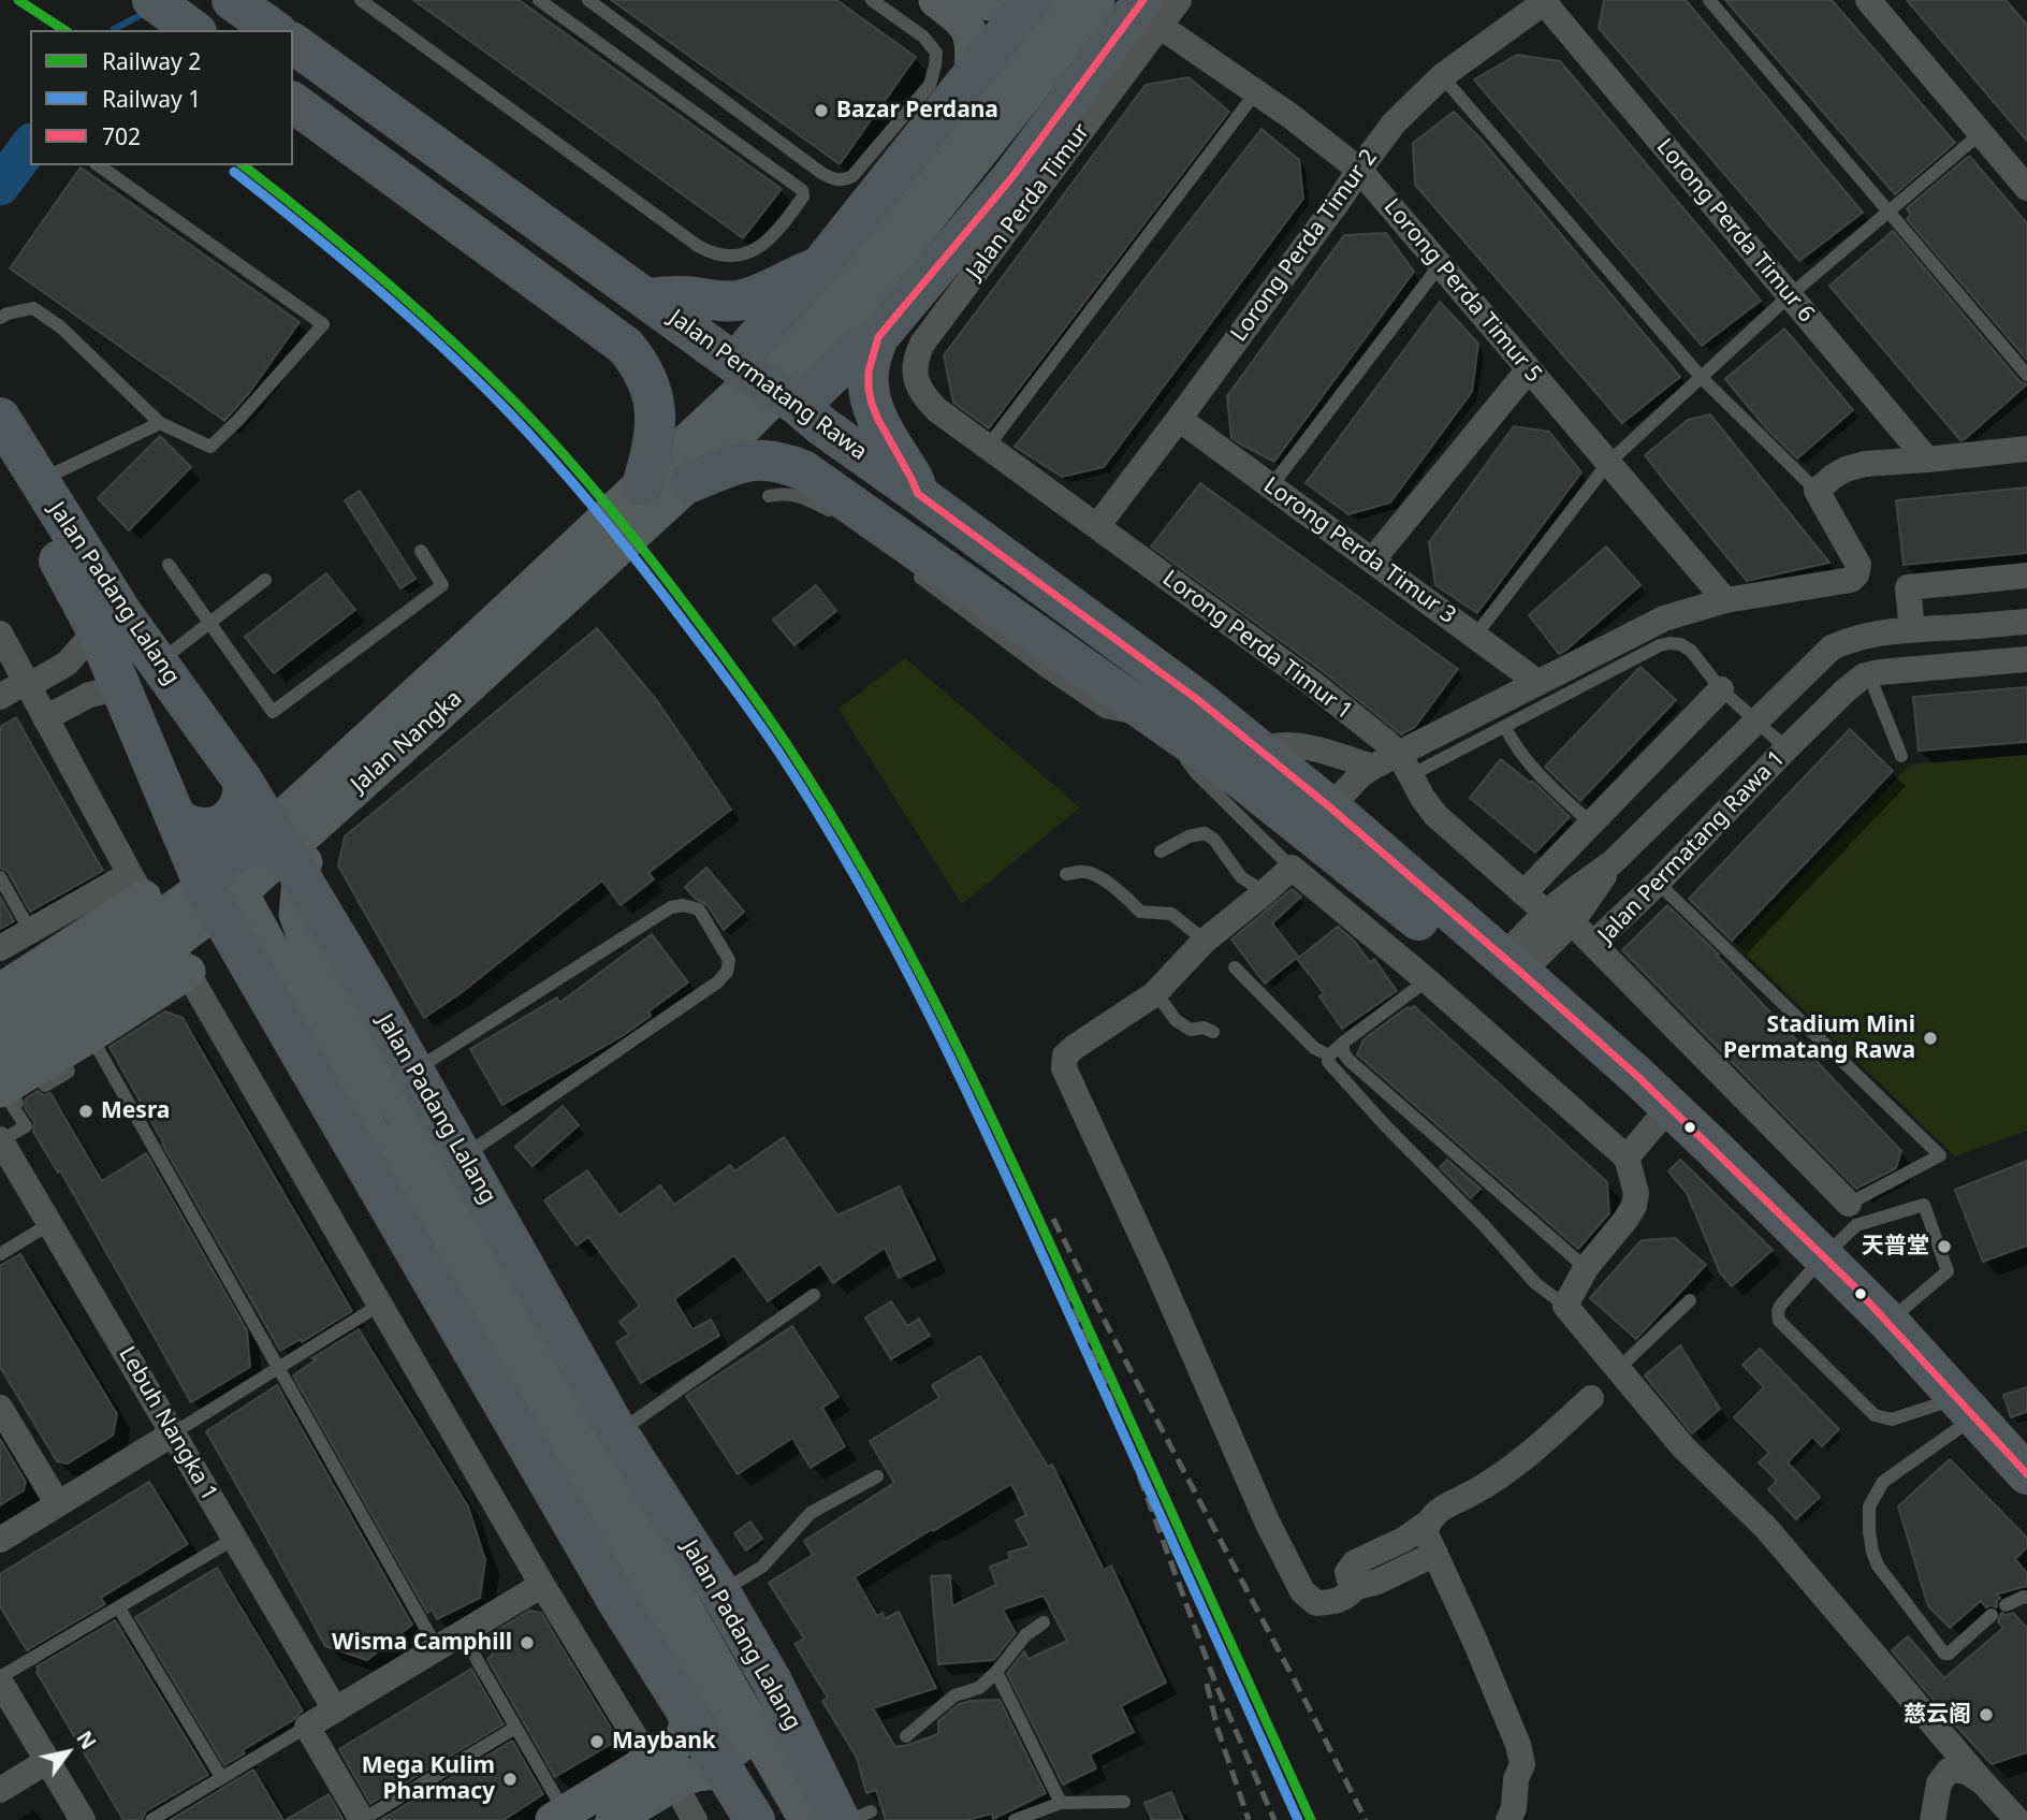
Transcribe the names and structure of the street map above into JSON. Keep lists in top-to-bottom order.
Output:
{
  "streets": {
    "main road": ["Jalan Permatang Rawa", "Jalan Padang Lalang"],
    "street": [
      "Jalan Perda Timur",
      "Lorong Perda Timur 6",
      "Lorong Perda Timur 2",
      "Lorong Perda Timur 5",
      "Lorong Perda Timur 3",
      "Lorong Perda Timur 1",
      "Jalan Nangka",
      "Jalan Permatang Rawa 1",
      "Lebuh Nangka 1"
    ]
  },
  "crossings": [
    ["Jalan Perda Timur", "Lorong Perda Timur 5"],
    ["Jalan Perda Timur", "Lorong Perda Timur 1"],
    ["Lorong Perda Timur 6", "Lorong Perda Timur 2"],
    ["Lorong Perda Timur 2", "Lorong Perda Timur 5"],
    ["Lorong Perda Timur 2", "Lorong Perda Timur 3"],
    ["Lorong Perda Timur 2", "Lorong Perda Timur 1"],
    ["Jalan Permatang Rawa", "Jalan Nangka"],
    ["Jalan Permatang Rawa", "Jalan Permatang Rawa 1"],
    ["Jalan Padang Lalang", "Jalan Nangka"],
    ["Lorong Perda Timur 1", "Jalan Permatang Rawa 1"]
  ],
  "places": [
    "Bazar Perdana",
    "Stadium Mini Permatang Rawa",
    "Mesra",
    "天普堂",
    "Wisma Camphill",
    "慈云阁",
    "Maybank",
    "Mega Kulim Pharmacy"
  ],
  "lines": ["rail line 2", "transit line 702", "rail line 1"],
  "legend": ["Railway 2", "Railway 1", "702"],
  "north": "top right"
}
